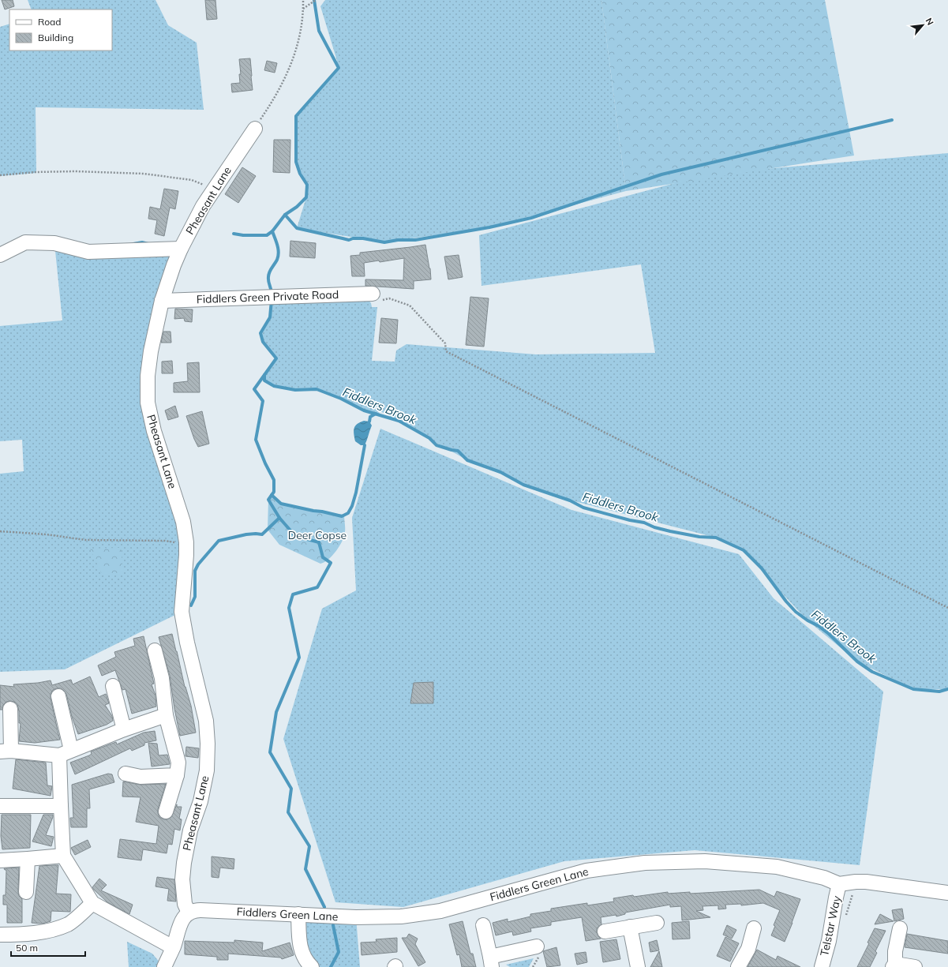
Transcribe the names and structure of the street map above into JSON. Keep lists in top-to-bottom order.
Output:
{
  "streets": {
    "street": [
      "Pheasant Lane",
      "Fiddlers Green Private Road",
      "Fiddlers Green Lane",
      "Telstar Way"
    ]
  },
  "crossings": [
    ["Pheasant Lane", "Fiddlers Green Private Road"],
    ["Pheasant Lane", "Fiddlers Green Lane"],
    ["Fiddlers Green Lane", "Telstar Way"]
  ],
  "water": ["Fiddlers Brook"],
  "parks": ["Deer Copse"],
  "legend": ["Road", "Building"],
  "scale_bar": "50 m",
  "north": "top right"
}
